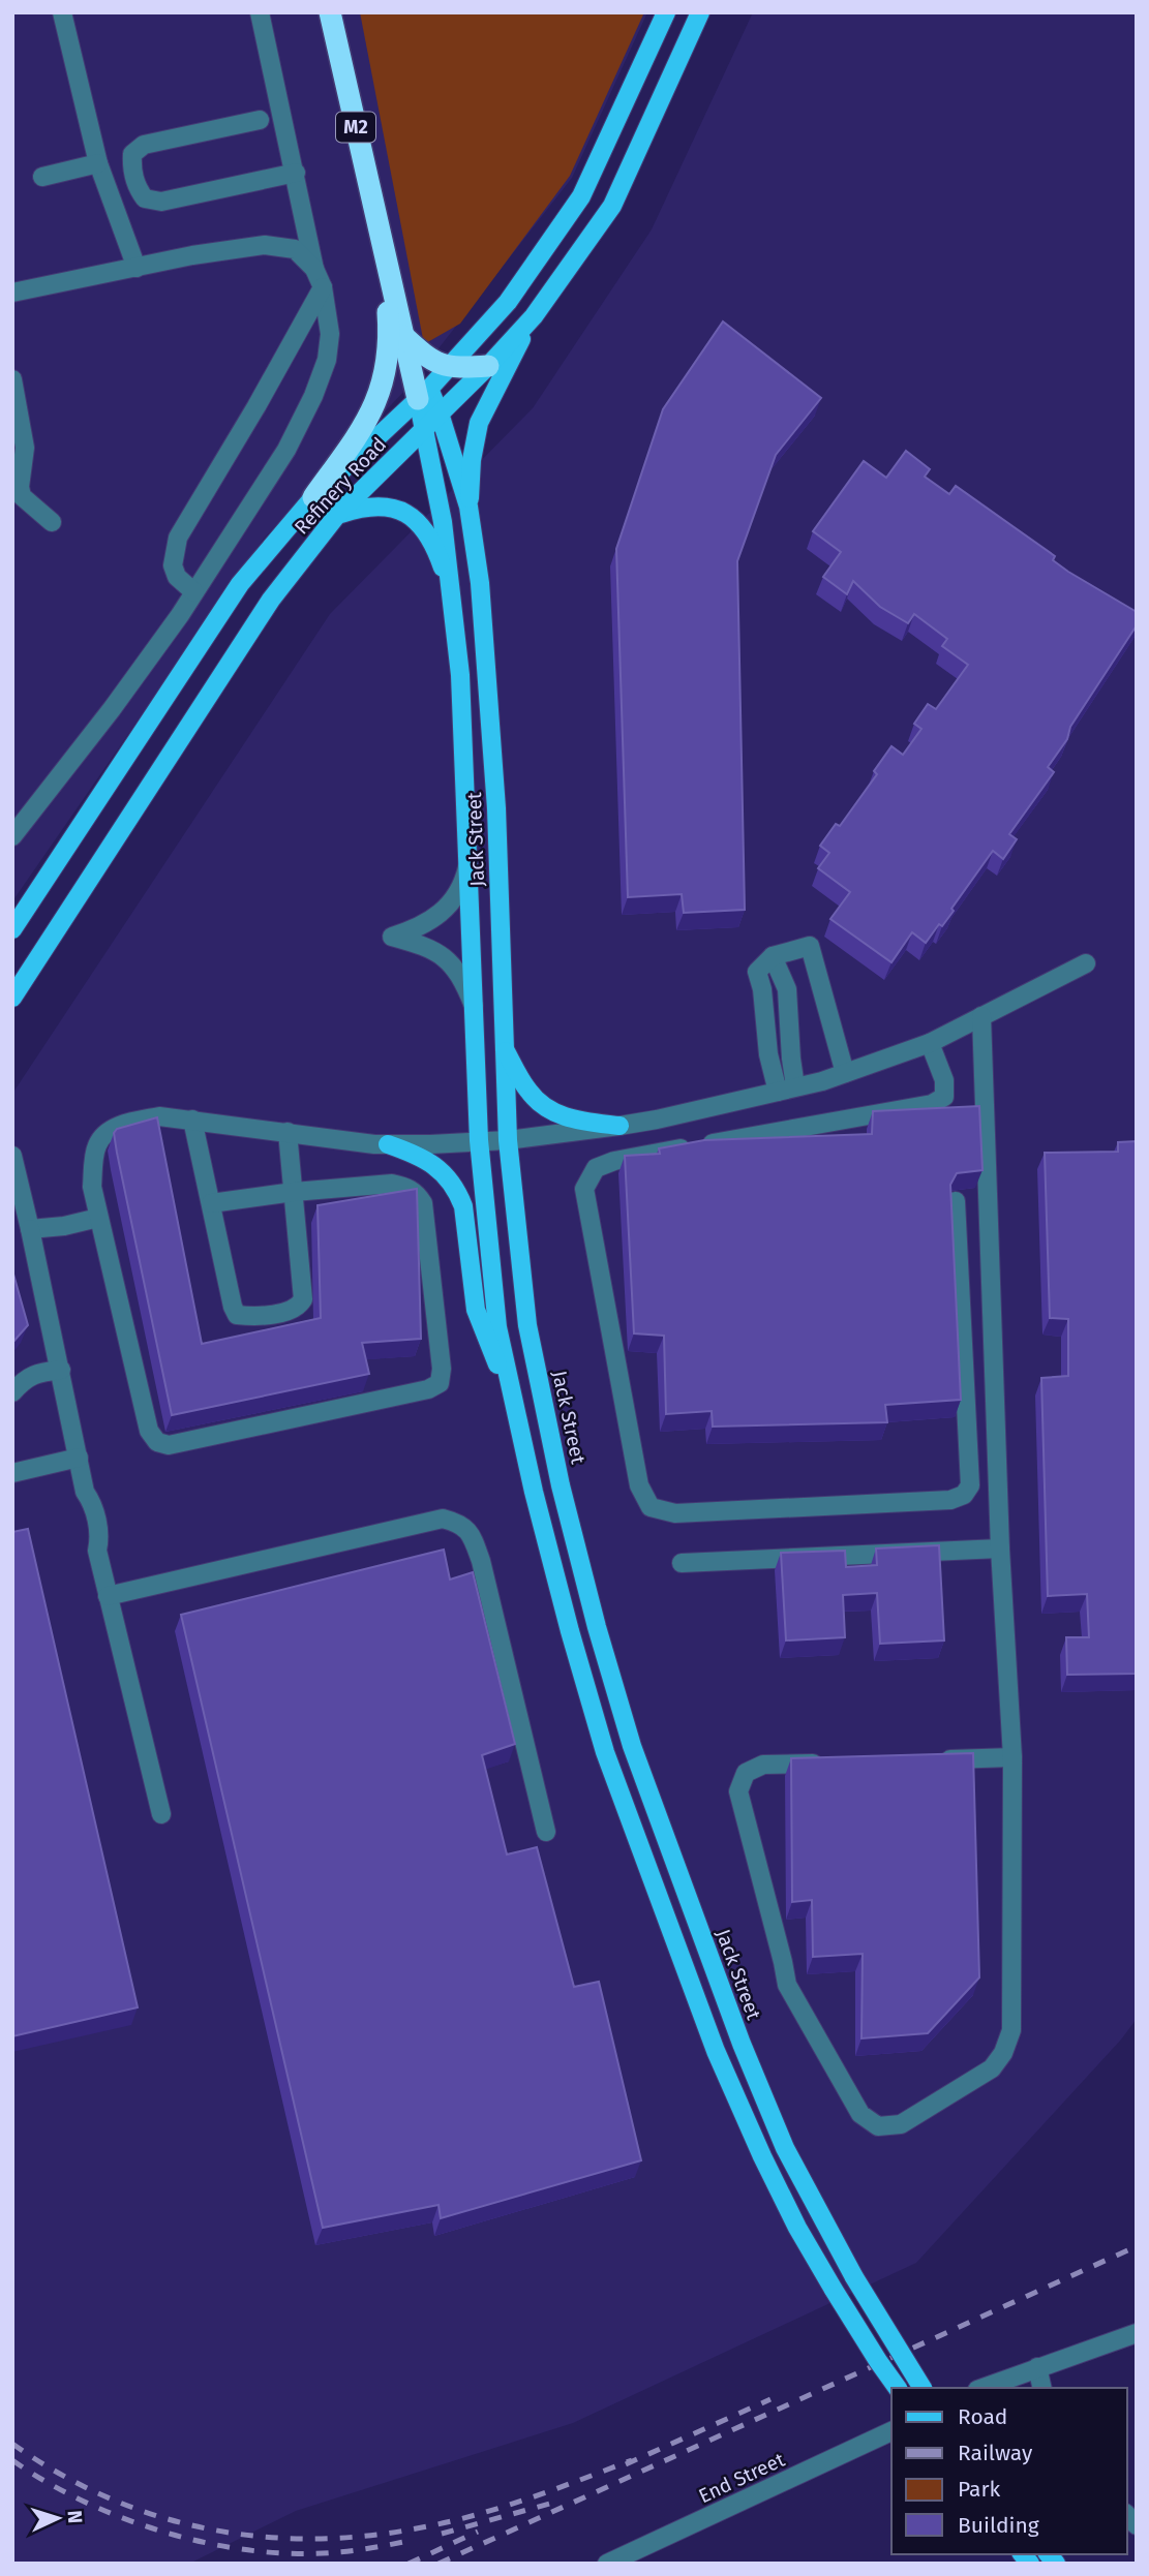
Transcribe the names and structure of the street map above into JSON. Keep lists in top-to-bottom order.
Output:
{
  "streets": {
    "highway": ["M2"],
    "main road": ["Refinery Road", "Jack Street"],
    "street": ["End Street"]
  },
  "crossings": [
    ["Refinery Road", "Jack Street"]
  ],
  "legend": [
    "Road",
    "Railway",
    "Park",
    "Building"
  ],
  "north": "right"
}
